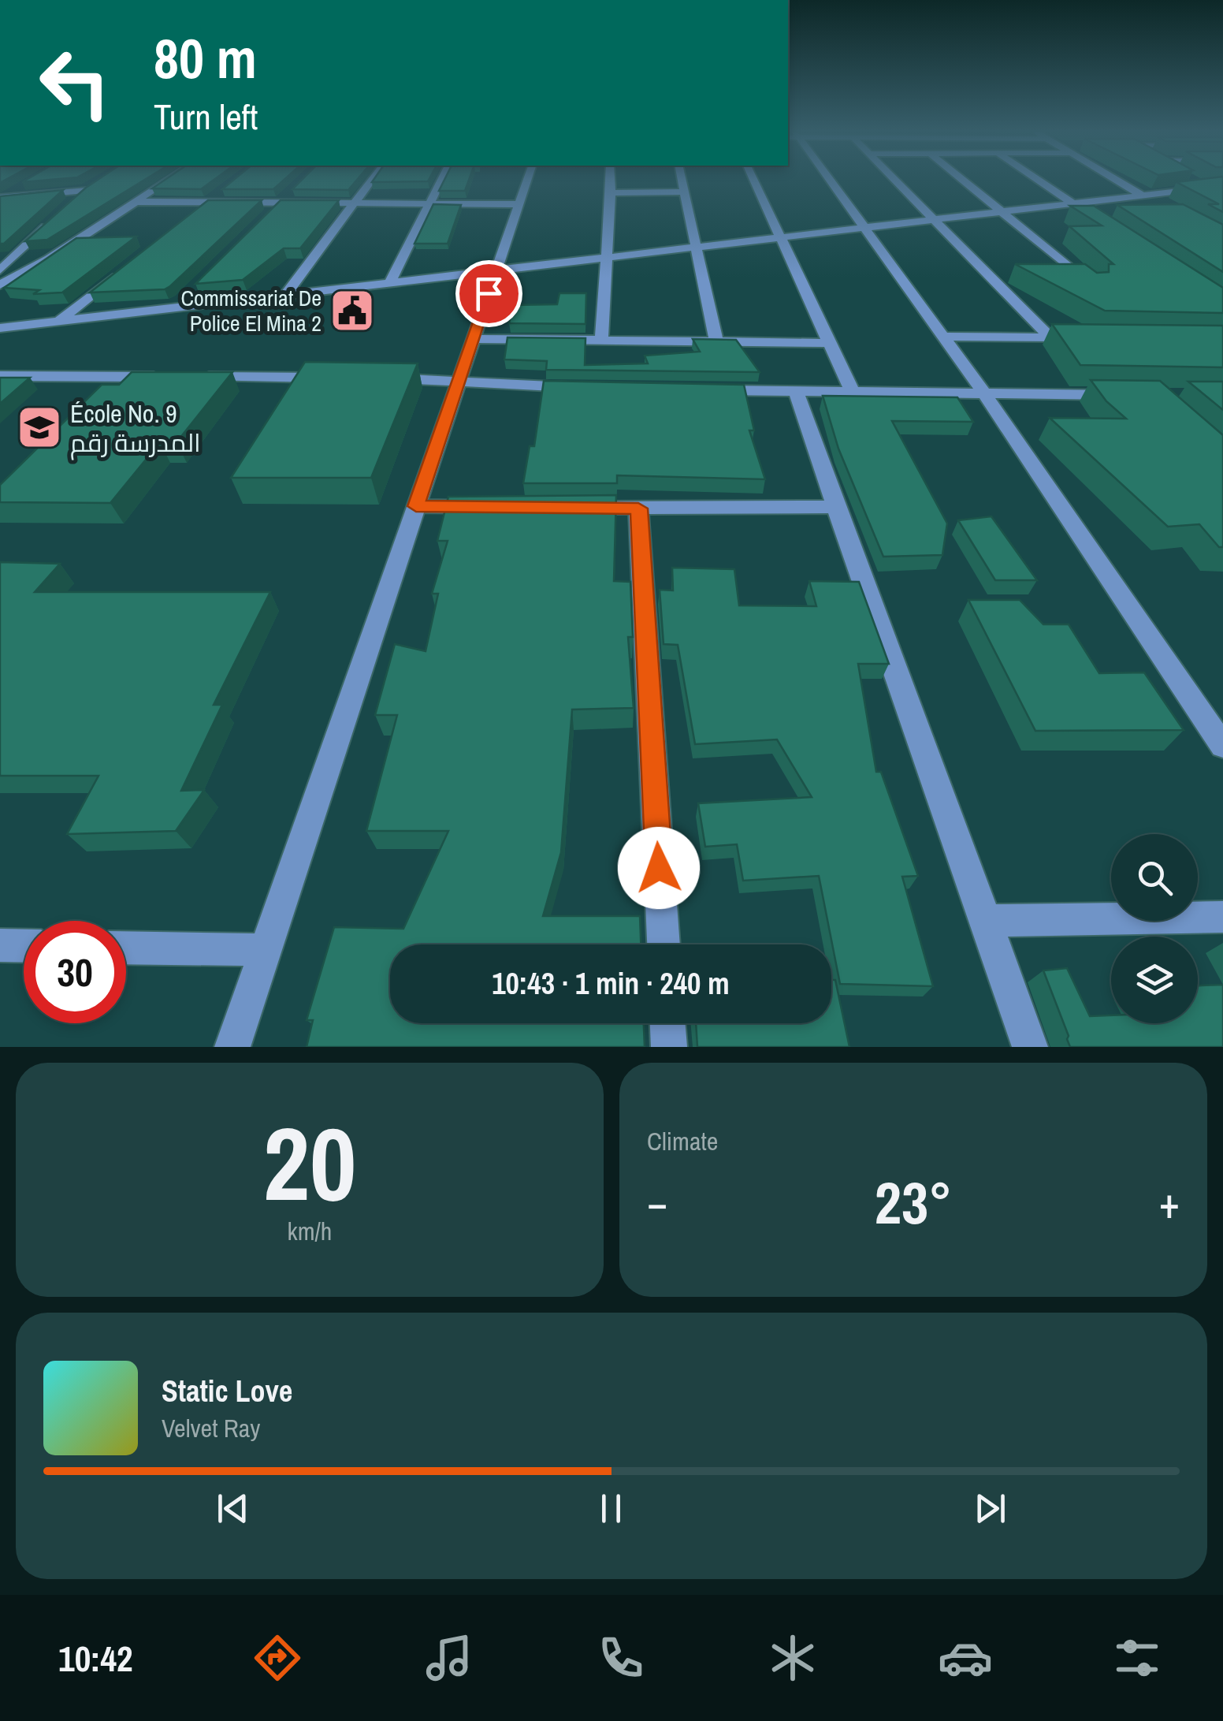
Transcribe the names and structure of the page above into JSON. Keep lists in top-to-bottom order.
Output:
{
  "places": {
    "public building": ["Commissariat De Police El Mina 2"],
    "school or university": ["École No. 9 المدرسة رقم"]
  },
  "page": {
    "turn": ["80 m", "Turn left"],
    "limit": "30",
    "trip": "10:43 · 1 min · 240 m",
    "tile": [
      ["20", "km/h"],
      "Climate"
    ],
    "heat": ["−", "23°", "+"],
    "song": ["Static Love", "Velvet Ray"],
    "tabs": "10:42"
  }
}
